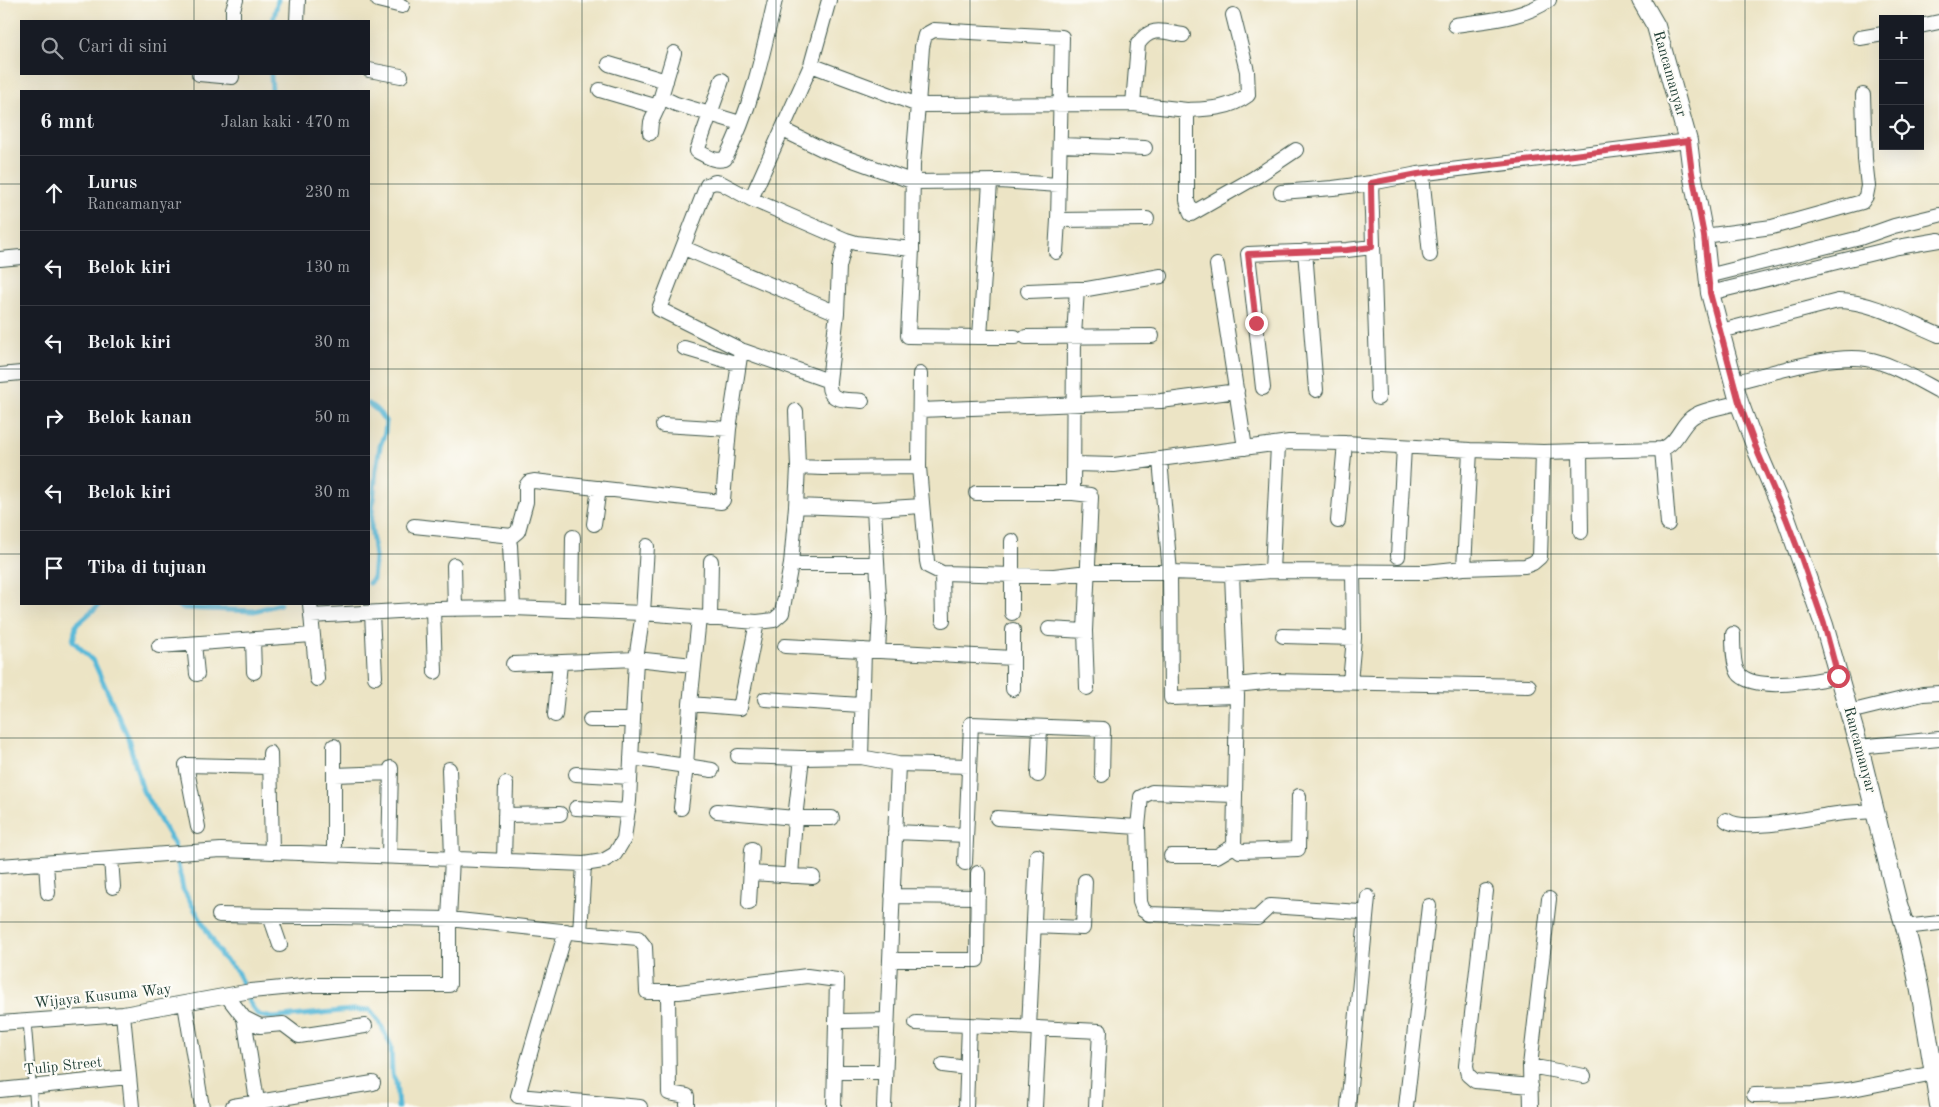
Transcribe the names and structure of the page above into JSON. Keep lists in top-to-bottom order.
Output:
{
  "streets": {
    "street": ["Rancamanyar", "Wijaya Kusuma Way", "Tulip Street"]
  },
  "page": {
    "map_buttons": ["+", "−"],
    "search": "Cari di sini",
    "heading": ["6 mnt", "Jalan kaki · 470 m"],
    "list": [
      ["Lurus", "Rancamanyar", "230 m"],
      ["Belok kiri", "130 m"],
      ["Belok kiri", "30 m"],
      ["Belok kanan", "50 m"],
      ["Belok kiri", "30 m"],
      "Tiba di tujuan"
    ]
  }
}
